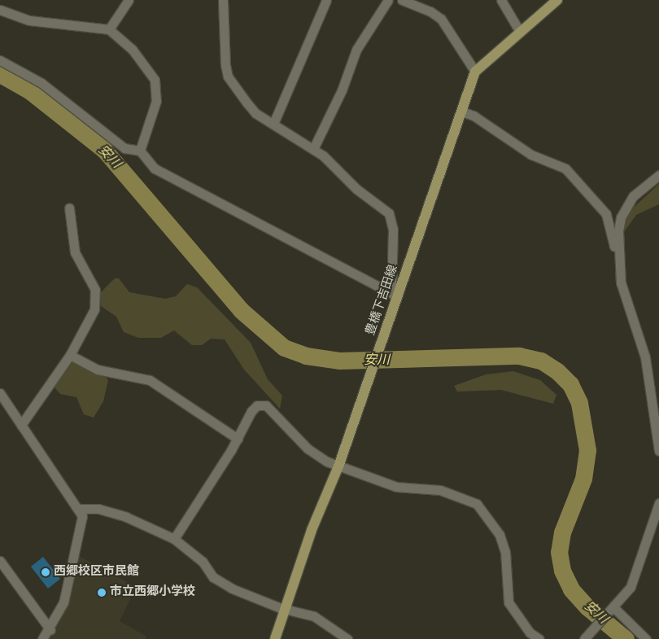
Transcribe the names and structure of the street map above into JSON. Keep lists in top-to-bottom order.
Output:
{
  "streets": {
    "main road": ["豊橋下吉田線"]
  },
  "water": ["安川"],
  "places": ["西郷校区市民館", "市立西郷小学校"]
}
